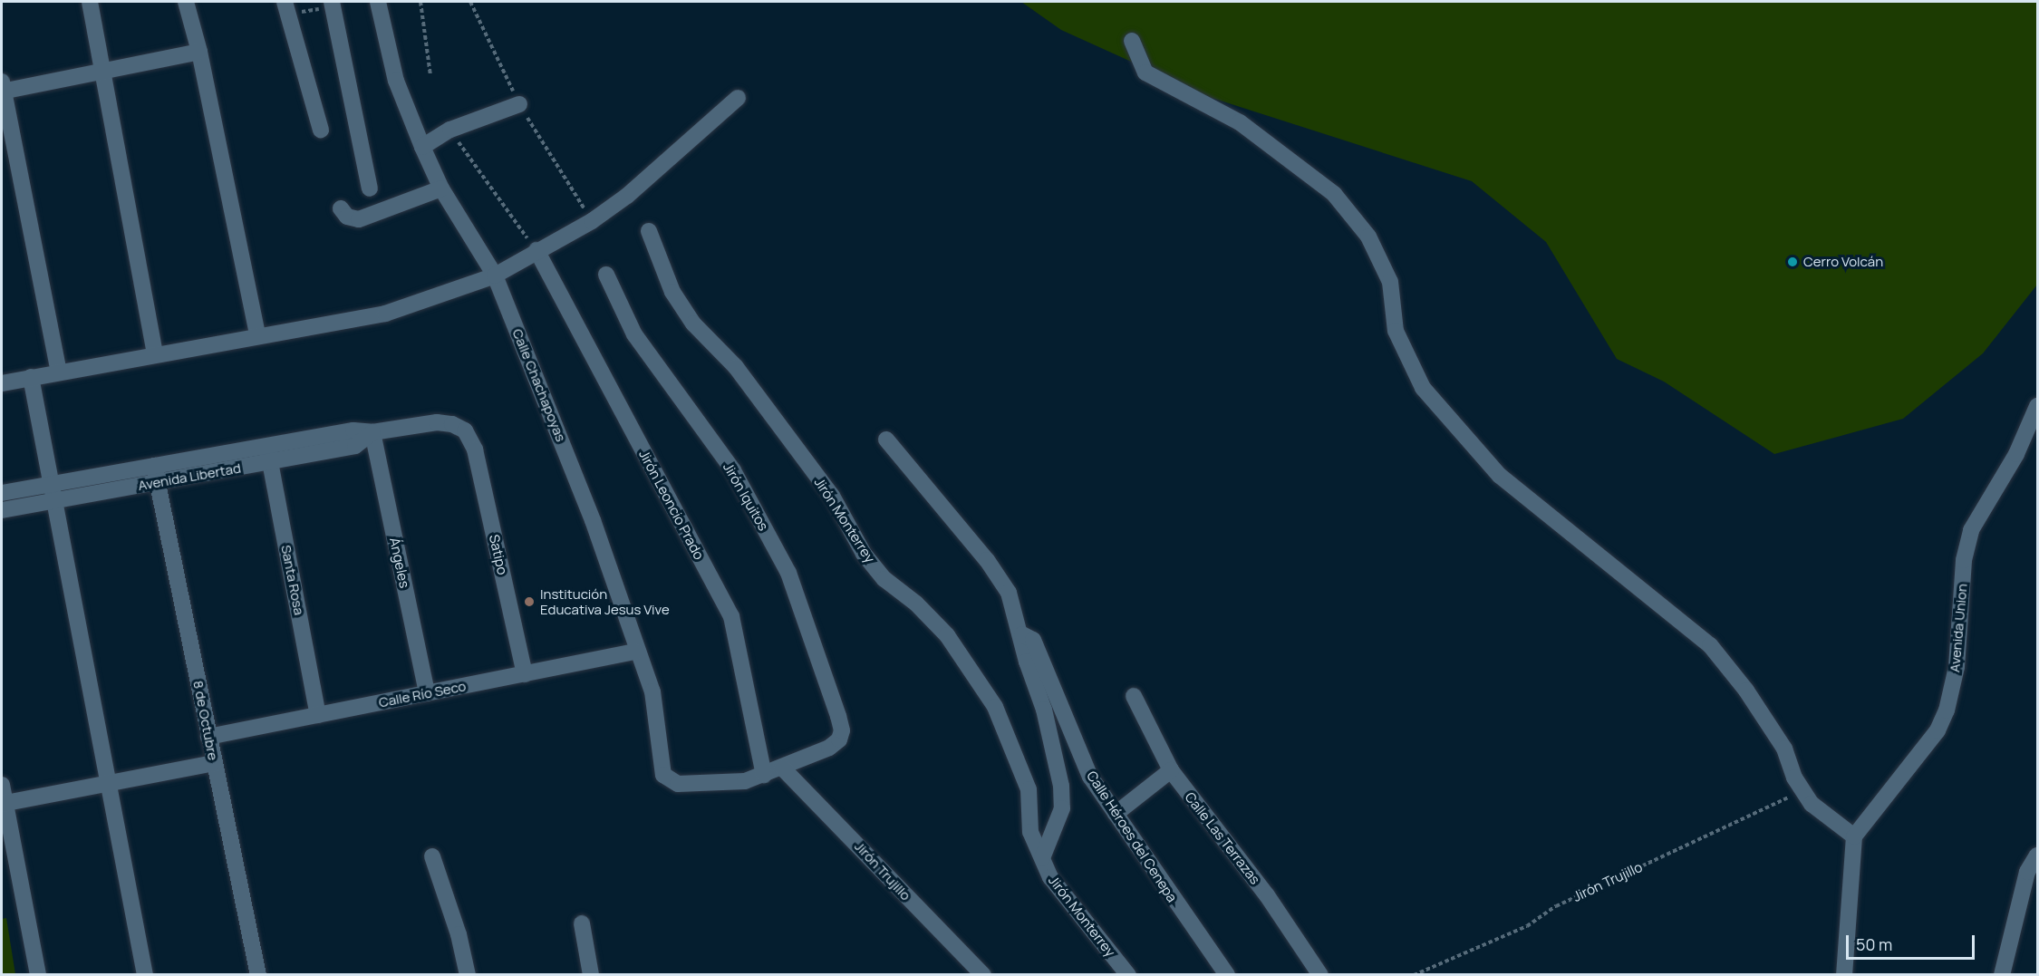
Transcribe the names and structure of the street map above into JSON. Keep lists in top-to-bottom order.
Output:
{
  "streets": {
    "street": [
      "Calle Chachapoyas",
      "Avenida Libertad",
      "Jirón Iquitos",
      "Jirón Leoncio Prado",
      "Jirón Monterrey",
      "Satipo",
      "Ángeles",
      "Santa Rosa",
      "Avenida Union",
      "Calle Río Seco",
      "8 de Octubre",
      "Calle Héroes del Cenepa",
      "Calle Las Terrazas",
      "Jirón Trujillo"
    ]
  },
  "crossings": [
    ["Calle Chachapoyas", "Jirón Leoncio Prado"],
    ["Calle Chachapoyas", "Calle Río Seco"],
    ["Avenida Libertad", "Satipo"],
    ["Avenida Libertad", "Ángeles"],
    ["Avenida Libertad", "Santa Rosa"],
    ["Avenida Libertad", "8 de Octubre"],
    ["Jirón Iquitos", "Jirón Trujillo"],
    ["Jirón Monterrey", "Calle Héroes del Cenepa"],
    ["Satipo", "Calle Río Seco"],
    ["Ángeles", "Calle Río Seco"],
    ["Santa Rosa", "Calle Río Seco"],
    ["Calle Río Seco", "8 de Octubre"]
  ],
  "places": ["Cerro Volcán", "Institución Educativa Jesus Vive"],
  "scale_bar": "50 m"
}
